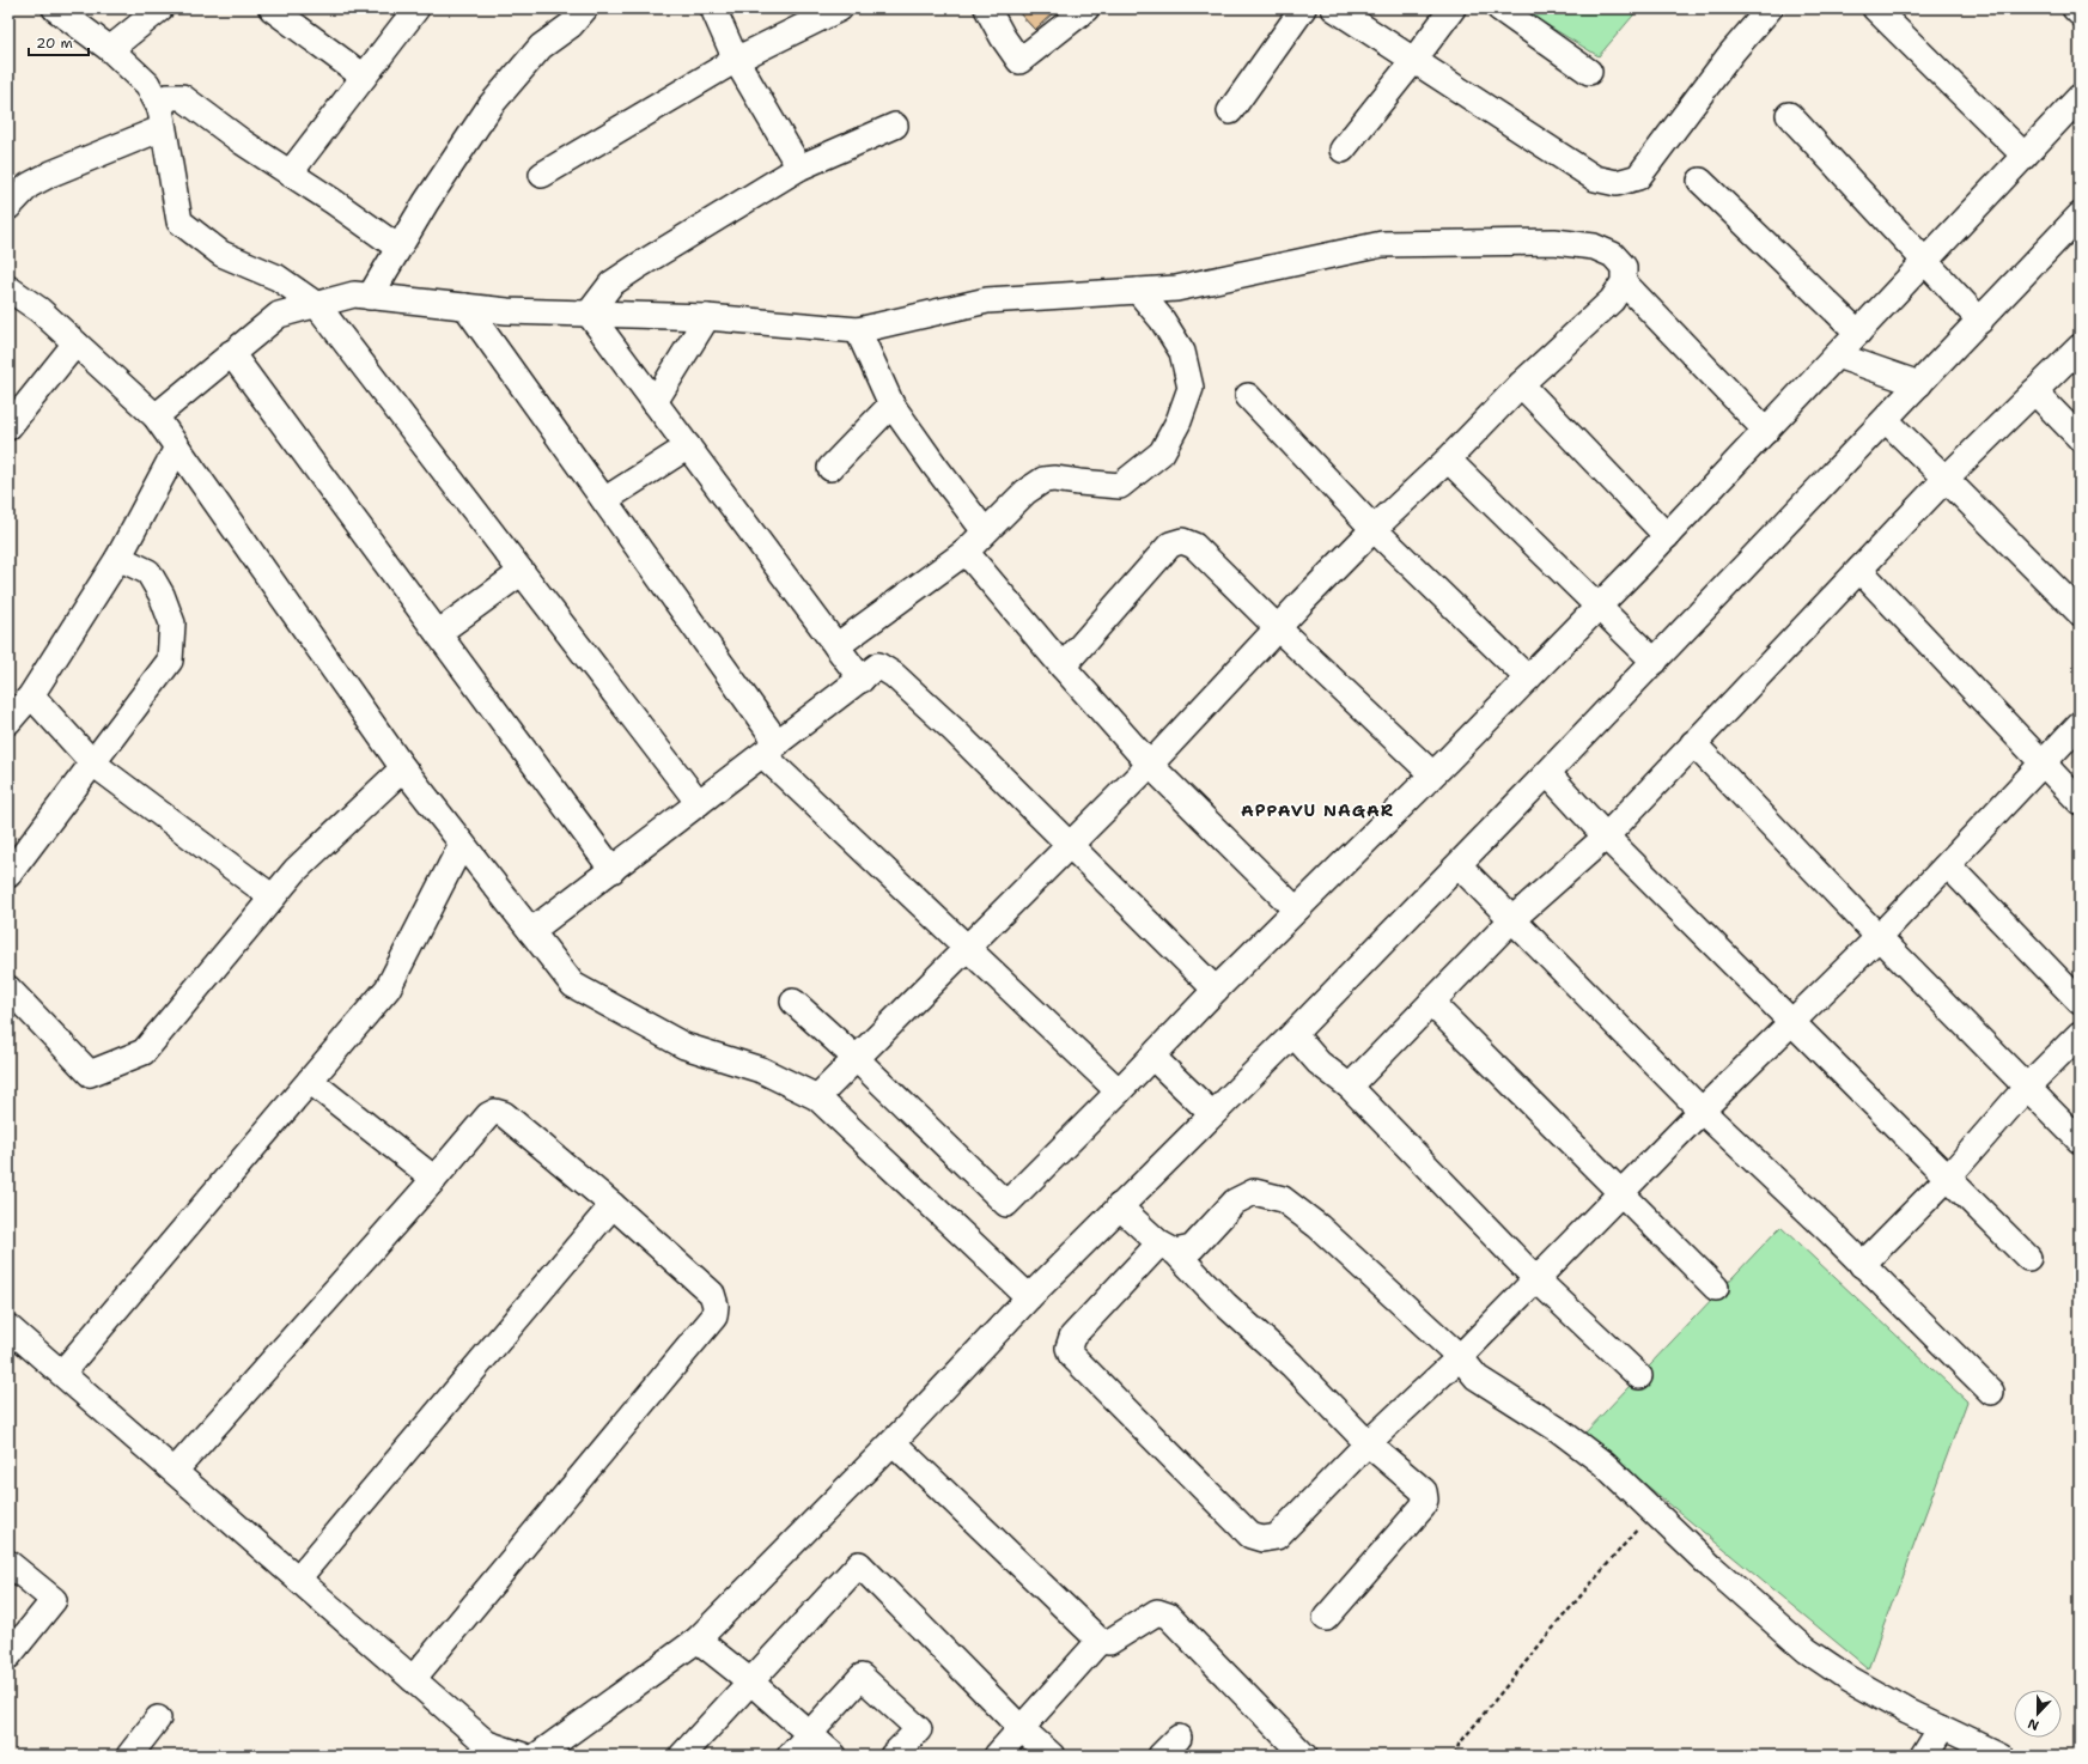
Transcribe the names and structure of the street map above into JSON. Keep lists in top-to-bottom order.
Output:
{
  "districts": ["APPAVU NAGAR"],
  "scale_bar": "20 m",
  "north": "bottom"
}
